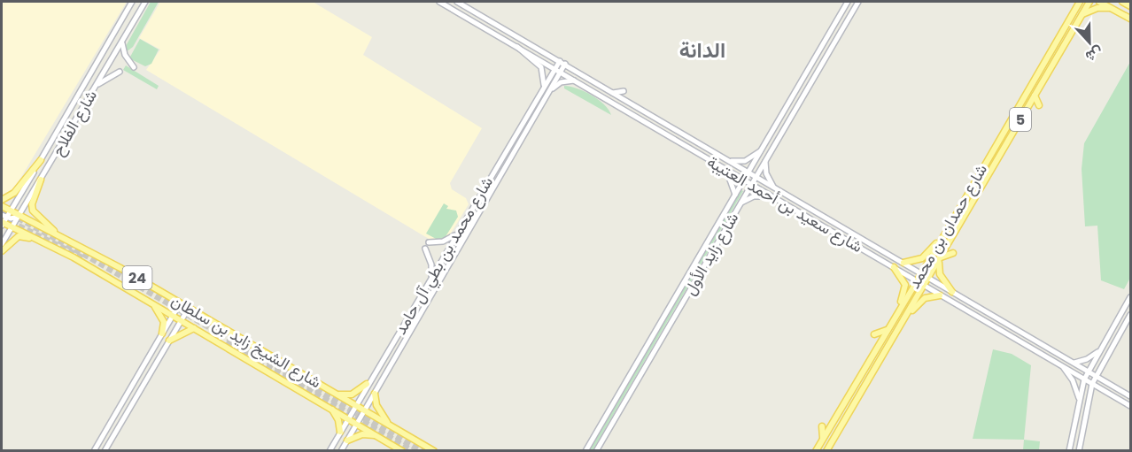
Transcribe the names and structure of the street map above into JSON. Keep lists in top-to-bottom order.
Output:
{
  "streets": {
    "main road": [
      "5",
      "شارع الفلاح",
      "شارع سعيد بن أحمد العتيبة",
      "شارع حمدان بن محمد",
      "شارع زايد الأول",
      "شارع محمد بن بطي آل حامد",
      "24",
      "شارع الشيخ زايد بن سلطان"
    ]
  },
  "crossings": [
    ["شارع الفلاح", "شارع الشيخ زايد بن سلطان"],
    ["شارع سعيد بن أحمد العتيبة", "شارع حمدان بن محمد"],
    ["شارع سعيد بن أحمد العتيبة", "شارع زايد الأول"],
    ["شارع سعيد بن أحمد العتيبة", "شارع محمد بن بطي آل حامد"],
    ["شارع محمد بن بطي آل حامد", "شارع الشيخ زايد بن سلطان"]
  ],
  "districts": ["الدانة"],
  "north": "bottom"
}
